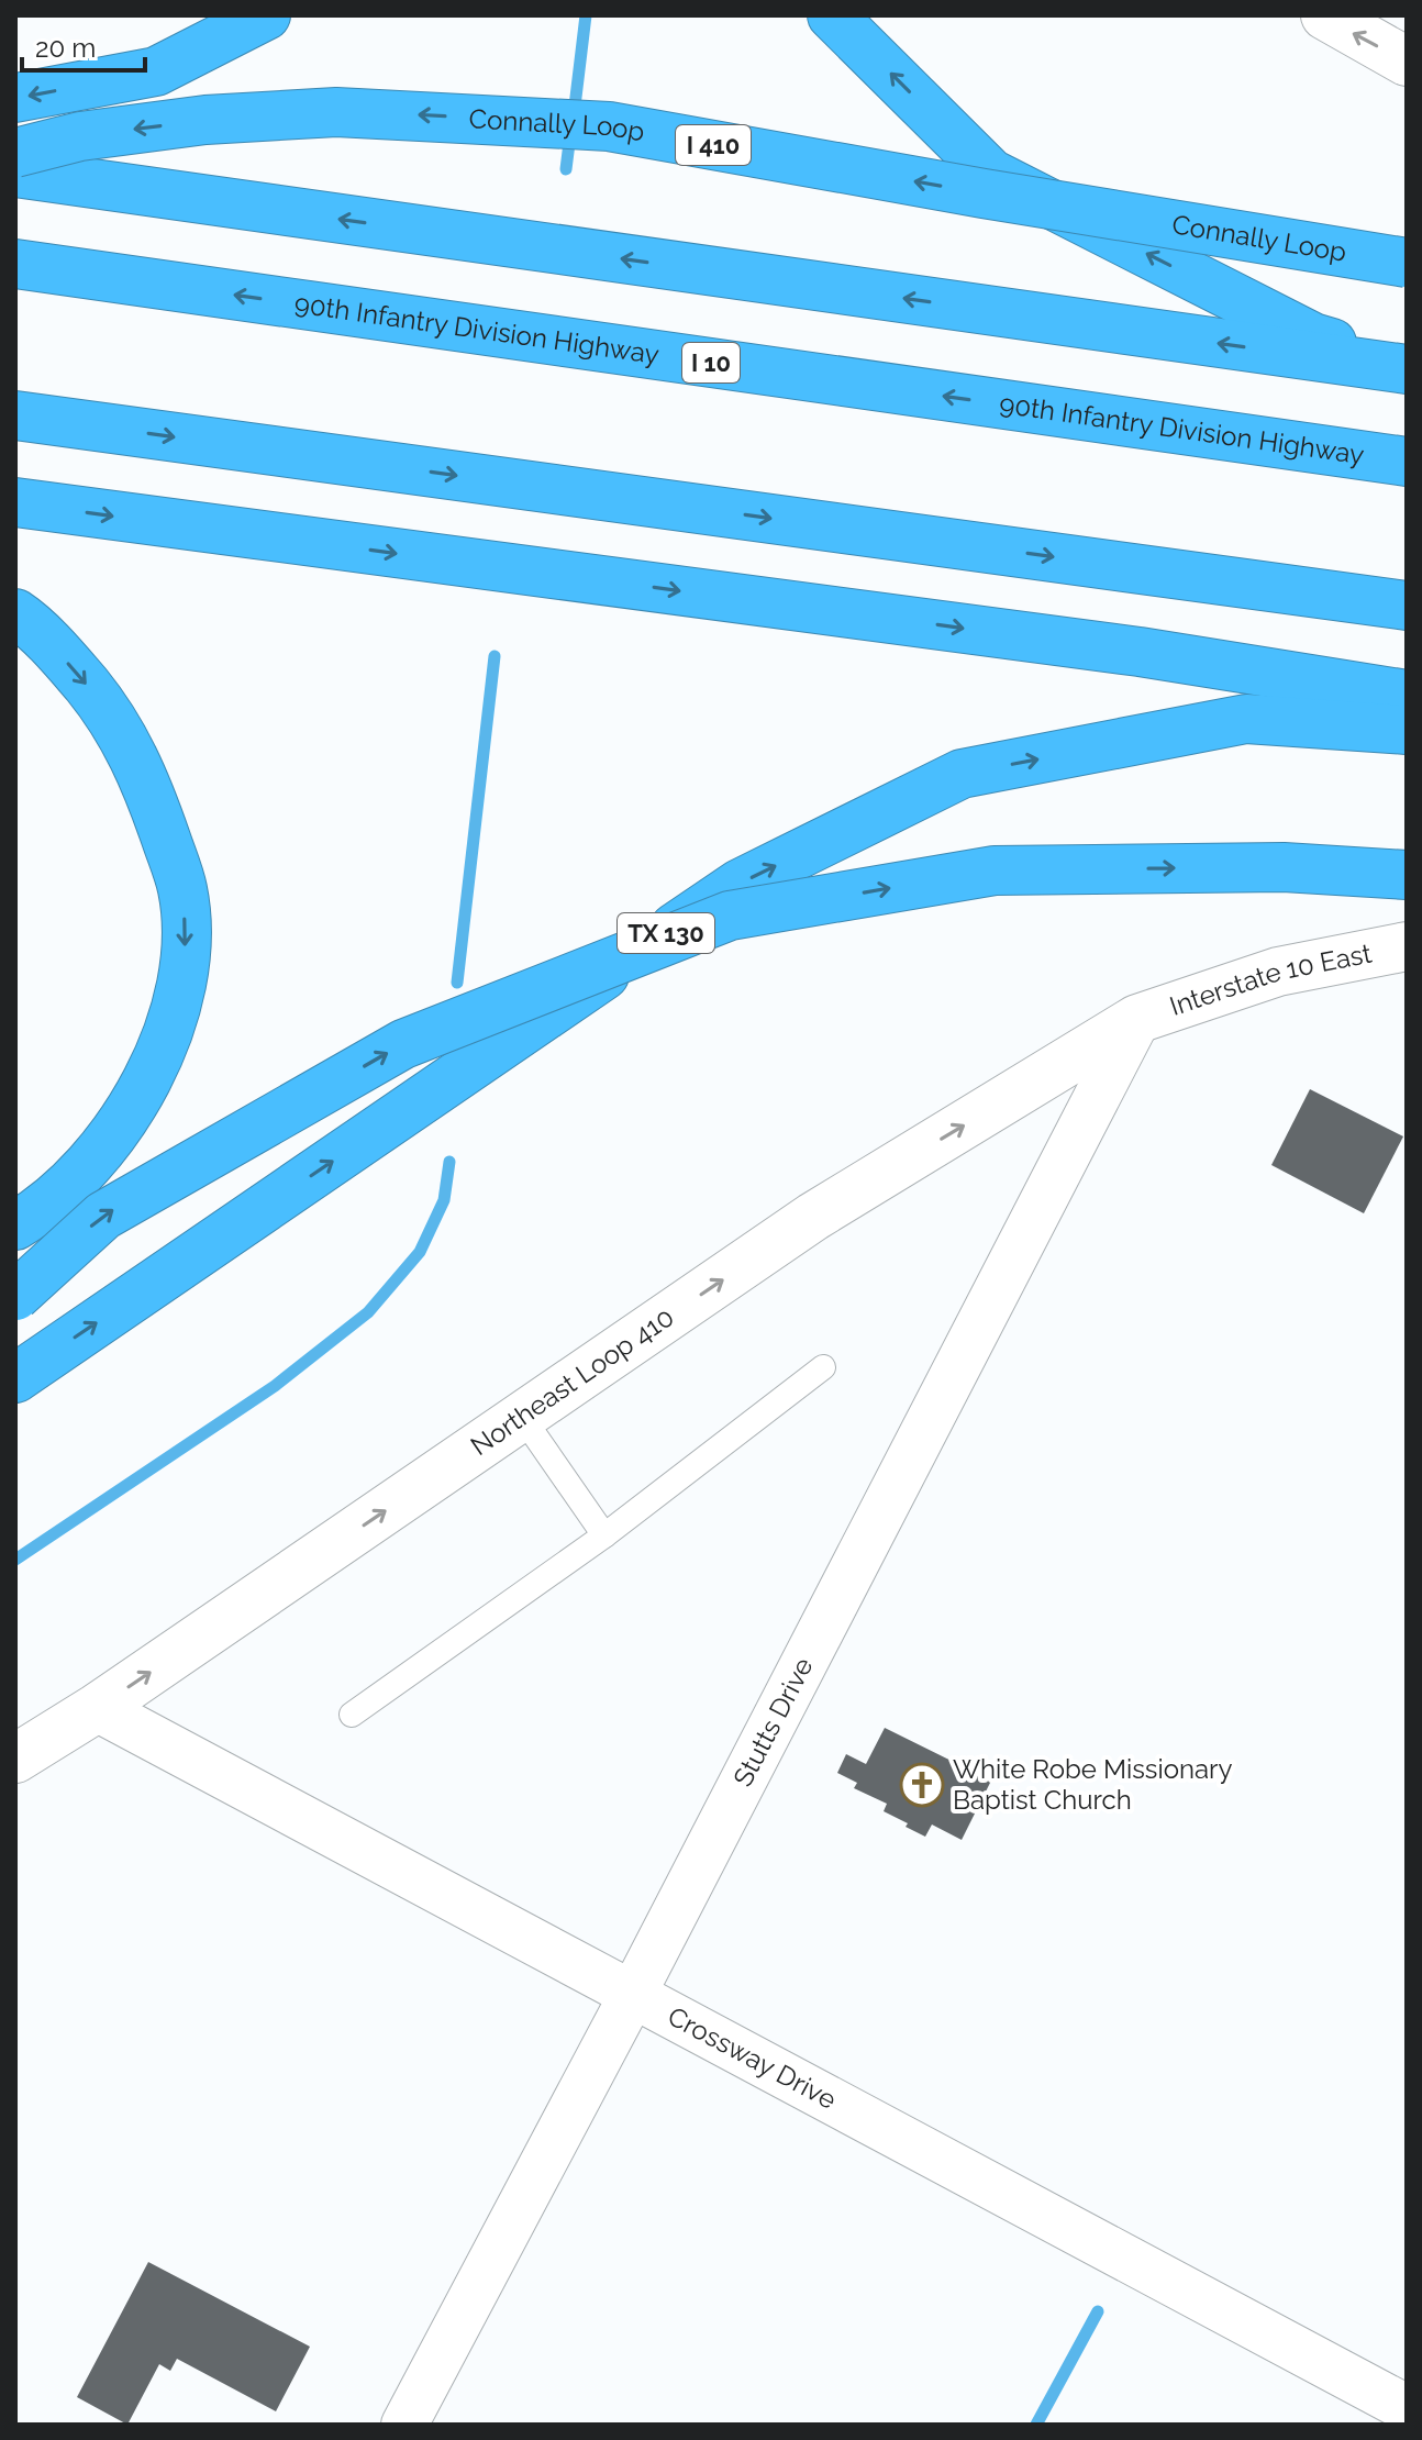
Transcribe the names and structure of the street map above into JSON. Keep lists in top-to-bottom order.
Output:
{
  "streets": {
    "highway": [
      "Connally Loop",
      "I 410",
      "90th Infantry Division Highway",
      "I 10",
      "TX 130"
    ],
    "main road": ["Interstate 10 East", "Northeast Loop 410"],
    "street": ["Stutts Drive", "Crossway Drive"]
  },
  "crossings": [
    ["Interstate 10 East", "Northeast Loop 410"],
    ["Interstate 10 East", "Stutts Drive"],
    ["Northeast Loop 410", "Stutts Drive"],
    ["Northeast Loop 410", "Crossway Drive"],
    ["Stutts Drive", "Crossway Drive"]
  ],
  "one_way": ["Northeast Loop 410"],
  "places": {
    "church": ["White Robe Missionary Baptist Church"]
  },
  "scale_bar": "20 m"
}
